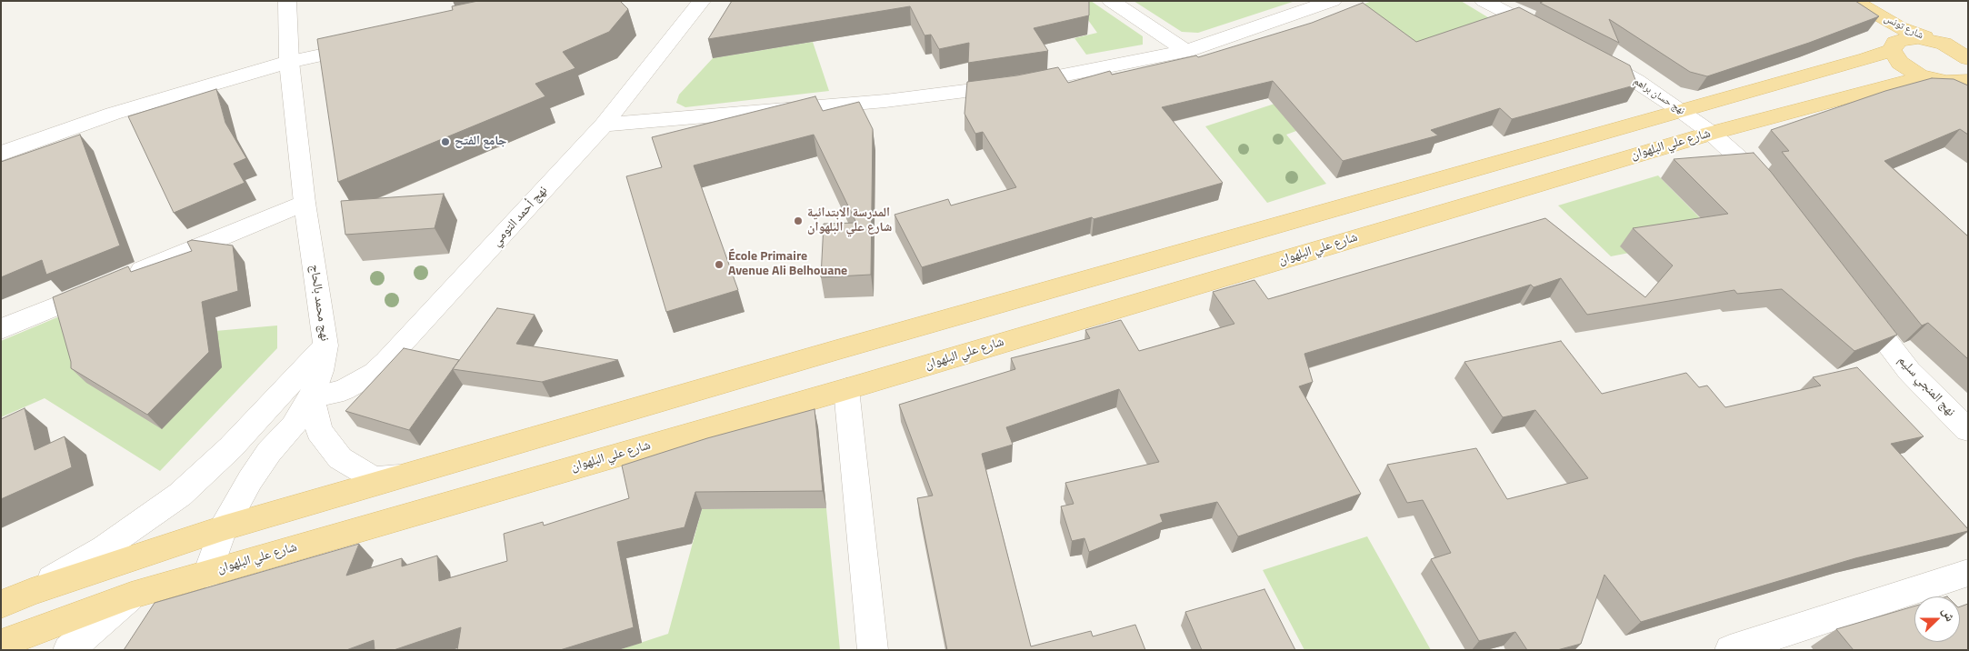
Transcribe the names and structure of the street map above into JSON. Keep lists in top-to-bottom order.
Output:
{
  "streets": {
    "main road": ["شارع تونس", "شارع علي البلهوان"],
    "street": [
      "نهج حسان براهم",
      "نهج أحمد التومي",
      "نهج محمد بالحاج",
      "نهج المنجي سليم"
    ]
  },
  "crossings": [
    ["شارع تونس", "شارع علي البلهوان"],
    ["نهج حسان براهم", "شارع علي البلهوان"],
    ["شارع علي البلهوان", "نهج محمد بالحاج"],
    ["نهج أحمد التومي", "نهج محمد بالحاج"]
  ],
  "places": ["جامع الفتح", "المدرسة الابتدائية شارع علي البلهوان", "École Primaire Avenue Ali Belhouane"],
  "north": "right"
}
